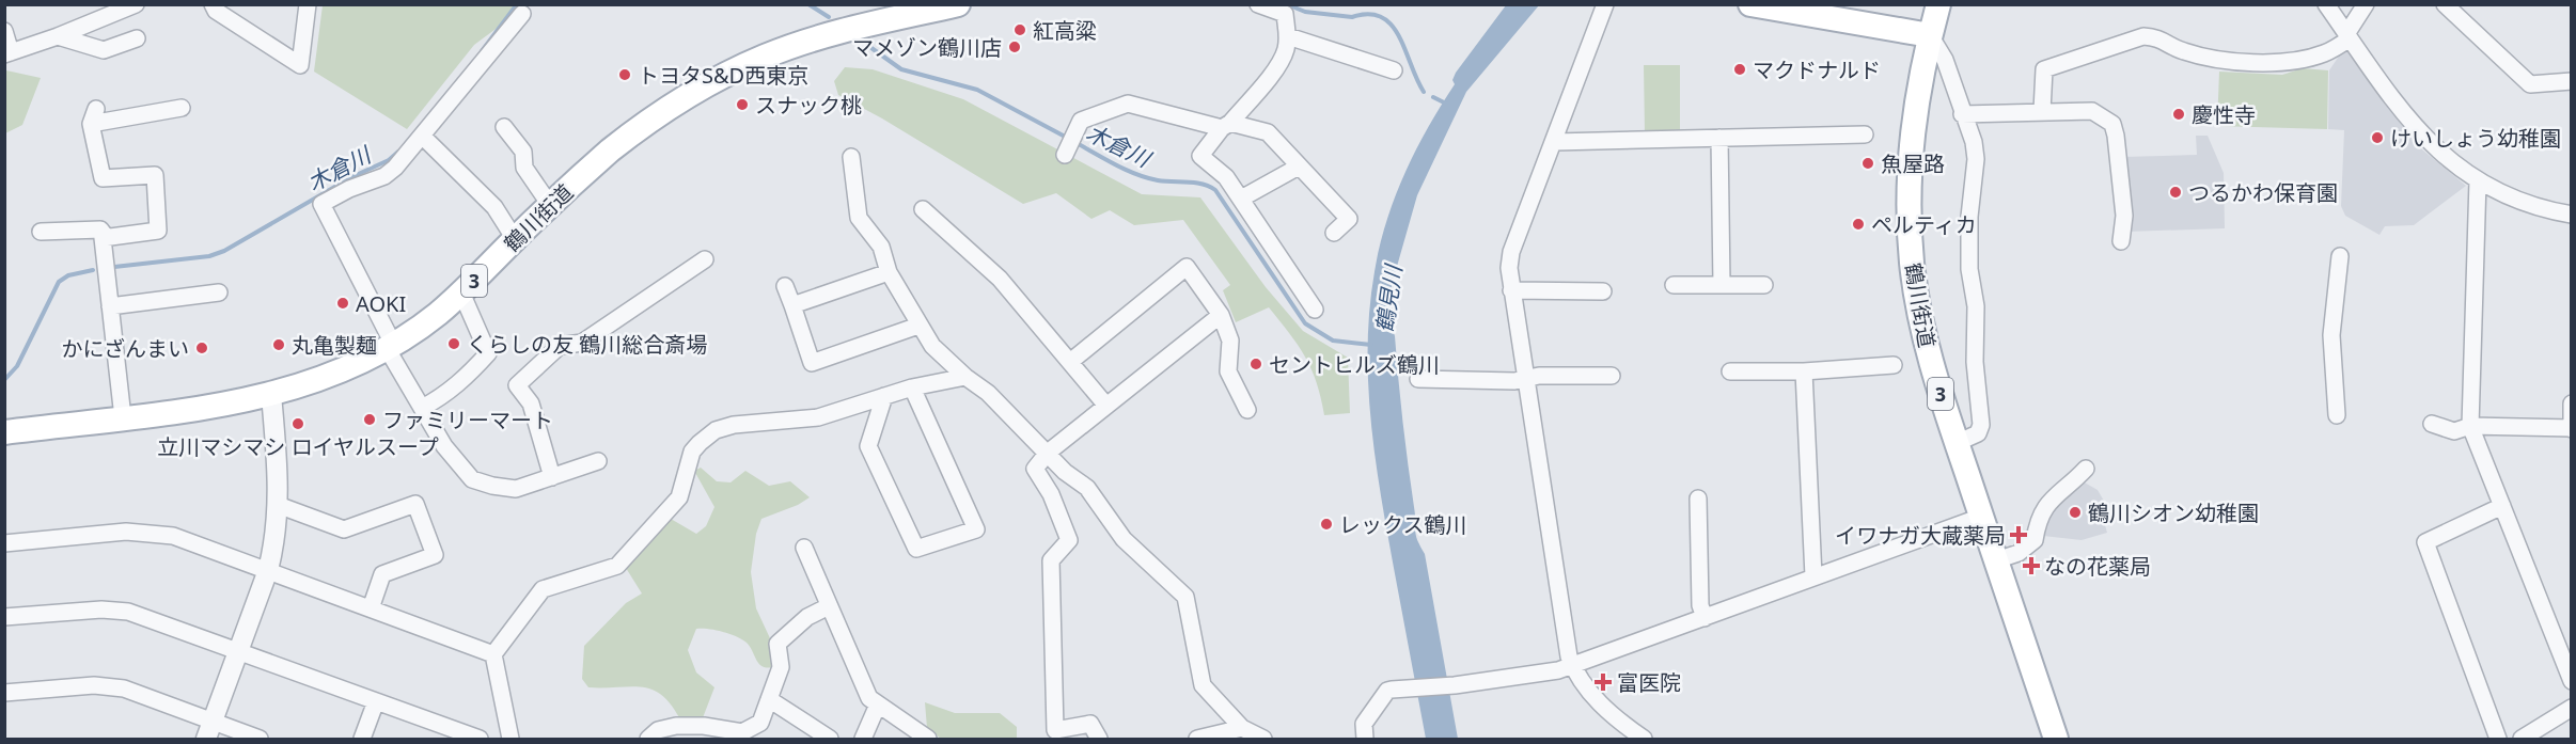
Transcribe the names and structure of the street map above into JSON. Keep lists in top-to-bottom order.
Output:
{
  "streets": {
    "main road": ["鶴川街道", "3"]
  },
  "water": ["木倉川", "鶴見川"],
  "places": {
    "other": [
      "紅高粱",
      "マメゾン鶴川店",
      "マクドナルド",
      "トヨタS&D西東京",
      "スナック桃",
      "慶性寺",
      "けいしょう幼稚園",
      "魚屋路",
      "つるかわ保育園",
      "ペルティカ",
      "AOKI",
      "くらしの友 鶴川総合斎場",
      "丸亀製麺",
      "かにざんまい",
      "セントヒルズ鶴川",
      "ファミリーマート",
      "立川マシマシ ロイヤルスープ",
      "鶴川シオン幼稚園",
      "レックス鶴川"
    ],
    "health": ["イワナガ大蔵薬局", "なの花薬局", "富医院"]
  }
}
